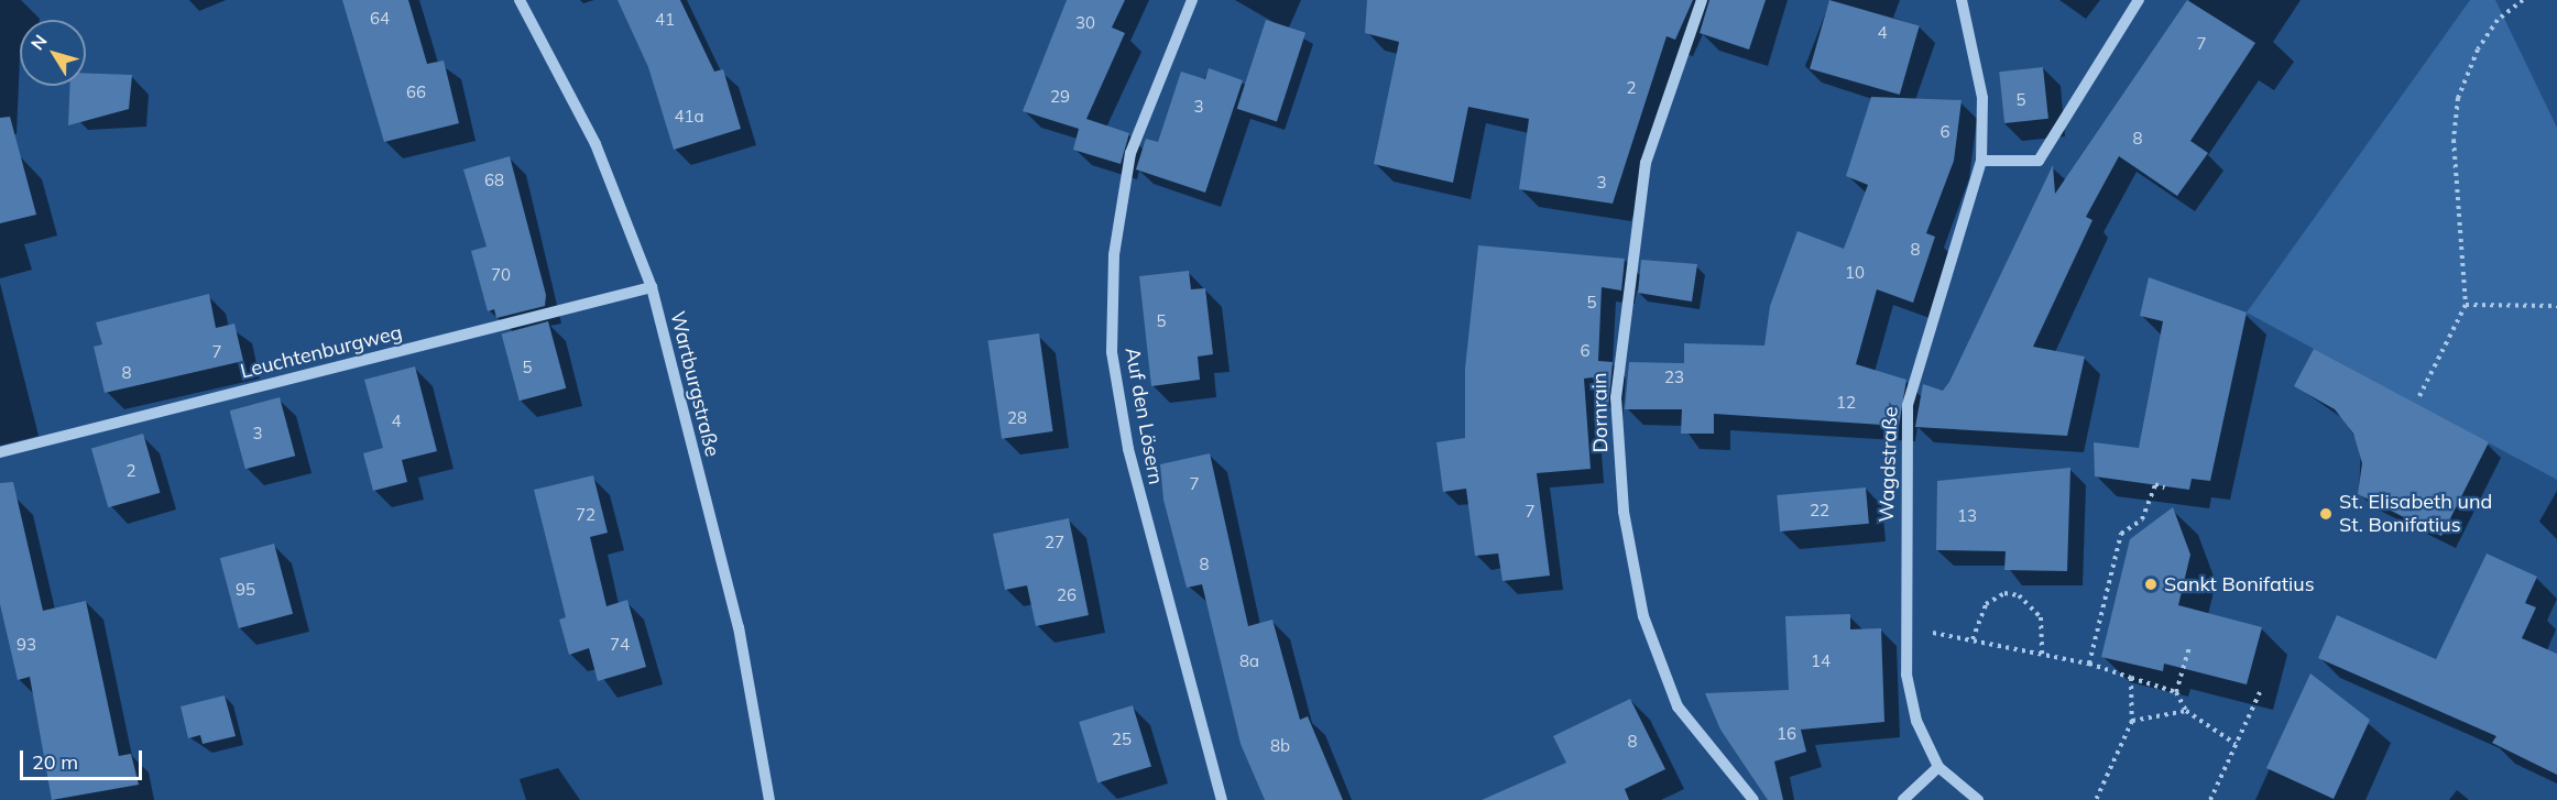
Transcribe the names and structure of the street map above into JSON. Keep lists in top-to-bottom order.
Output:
{
  "streets": {
    "street": [
      "Leuchtenburgweg",
      "Wartburgstraße",
      "Dornrain",
      "Auf den Lösern",
      "Wagdstraße"
    ]
  },
  "crossings": [
    ["Leuchtenburgweg", "Wartburgstraße"]
  ],
  "places": ["St. Elisabeth und St. Bonifatius", "Sankt Bonifatius"],
  "house_numbers": [
    "64",
    "41",
    "30",
    "4",
    "7",
    "2",
    "66",
    "29",
    "5",
    "3",
    "41a",
    "6",
    "8",
    "68",
    "3",
    "8",
    "10",
    "70",
    "5",
    "5",
    "6",
    "7",
    "5",
    "8",
    "23",
    "12",
    "28",
    "4",
    "3",
    "2",
    "7",
    "22",
    "7",
    "72",
    "13",
    "27",
    "8",
    "95",
    "26",
    "93",
    "74",
    "8a",
    "14",
    "16",
    "25",
    "8",
    "8b"
  ],
  "scale_bar": "20 m",
  "north": "top left"
}
